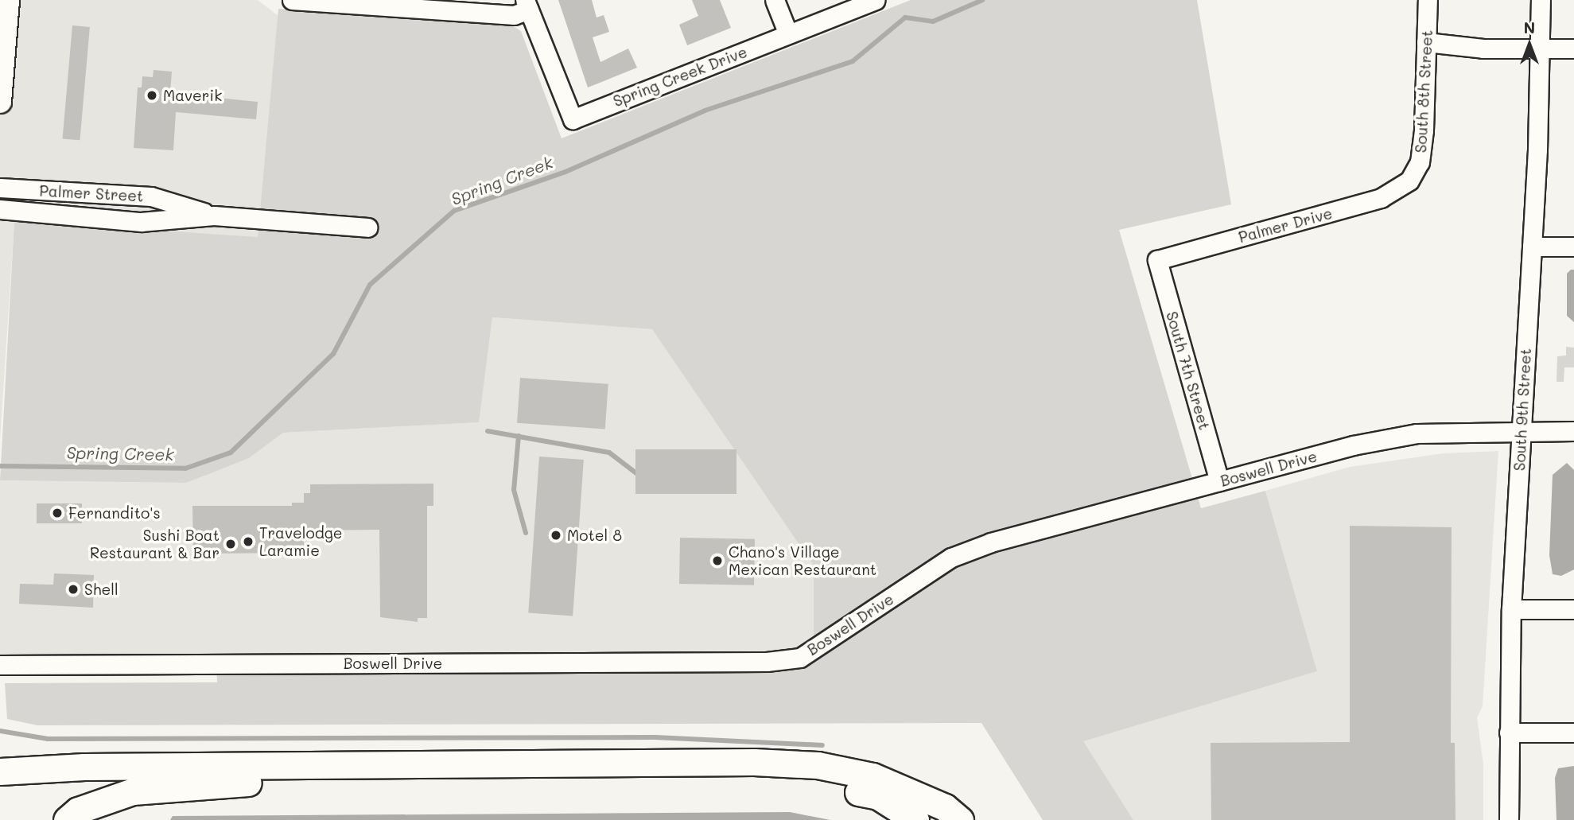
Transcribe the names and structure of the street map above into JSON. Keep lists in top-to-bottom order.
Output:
{
  "streets": {
    "street": [
      "Spring Creek Drive",
      "South 8th Street",
      "Palmer Street",
      "Palmer Drive",
      "South 7th Street",
      "South 9th Street",
      "Boswell Drive"
    ]
  },
  "crossings": [
    ["South 8th Street", "Palmer Drive"],
    ["Palmer Drive", "South 7th Street"],
    ["South 7th Street", "Boswell Drive"],
    ["South 9th Street", "Boswell Drive"]
  ],
  "water": ["Spring Creek"],
  "places": [
    "Maverik",
    "Fernandito's",
    "Motel 8",
    "Travelodge Laramie",
    "Sushi Boat Restaurant & Bar",
    "Chano's Village Mexican Restaurant",
    "Shell"
  ],
  "north": "top"
}
